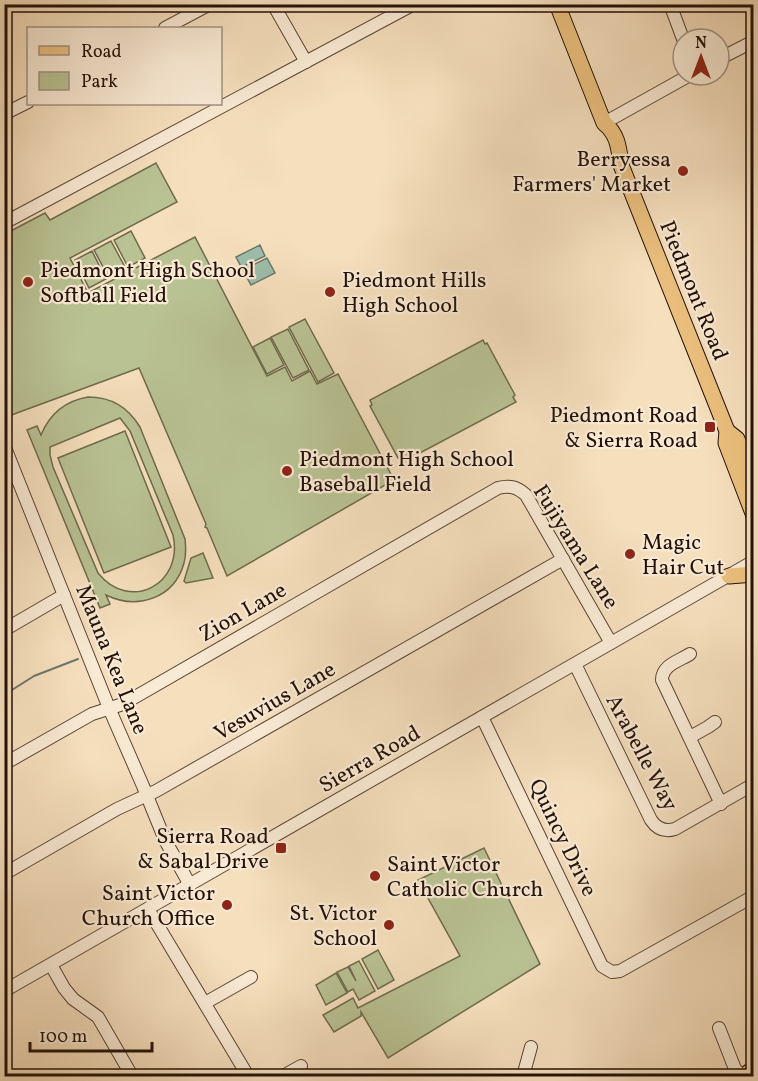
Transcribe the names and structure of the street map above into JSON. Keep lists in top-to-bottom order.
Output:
{
  "streets": {
    "main road": ["Piedmont Road"],
    "street": [
      "Fujiyama Lane",
      "Zion Lane",
      "Mauna Kea Lane",
      "Vesuvius Lane",
      "Arabelle Way",
      "Sierra Road",
      "Quincy Drive"
    ]
  },
  "crossings": [
    ["Fujiyama Lane", "Zion Lane"],
    ["Fujiyama Lane", "Vesuvius Lane"],
    ["Fujiyama Lane", "Sierra Road"],
    ["Zion Lane", "Mauna Kea Lane"],
    ["Mauna Kea Lane", "Vesuvius Lane"],
    ["Mauna Kea Lane", "Sierra Road"],
    ["Arabelle Way", "Sierra Road"],
    ["Sierra Road", "Quincy Drive"]
  ],
  "places": {
    "other": [
      "Berryessa Farmers' Market",
      "Piedmont High School Softball Field",
      "Piedmont Hills High School",
      "Piedmont High School Baseball Field",
      "Magic Hair Cut",
      "Saint Victor Catholic Church",
      "Saint Victor Church Office",
      "St. Victor School"
    ],
    "transit": ["Piedmont Road & Sierra Road", "Sierra Road & Sabal Drive"]
  },
  "legend": ["Road", "Park"],
  "scale_bar": "100 m",
  "north": "top"
}
